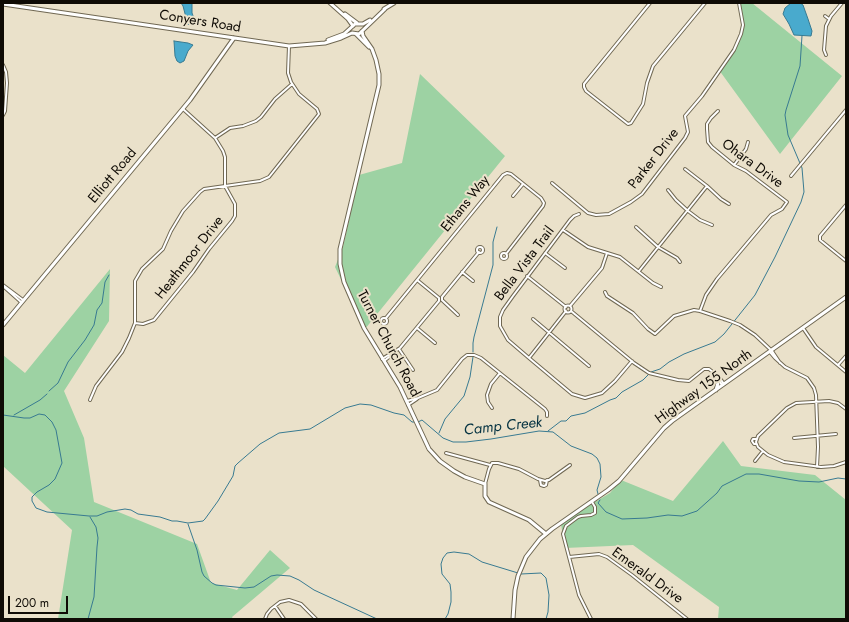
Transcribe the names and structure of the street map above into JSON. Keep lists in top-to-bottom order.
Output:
{
  "streets": {
    "street": [
      "Conyers Road",
      "Parker Drive",
      "Ohara Drive",
      "Elliott Road",
      "Ethans Way",
      "Heathmoor Drive",
      "Bella Vista Trail",
      "Turner Church Road",
      "Highway 155 North",
      "Emerald Drive"
    ]
  },
  "crossings": [
    ["Conyers Road", "Elliott Road"],
    ["Conyers Road", "Turner Church Road"],
    ["Elliott Road", "Heathmoor Drive"]
  ],
  "water": ["Camp Creek"],
  "scale_bar": "200 m"
}
